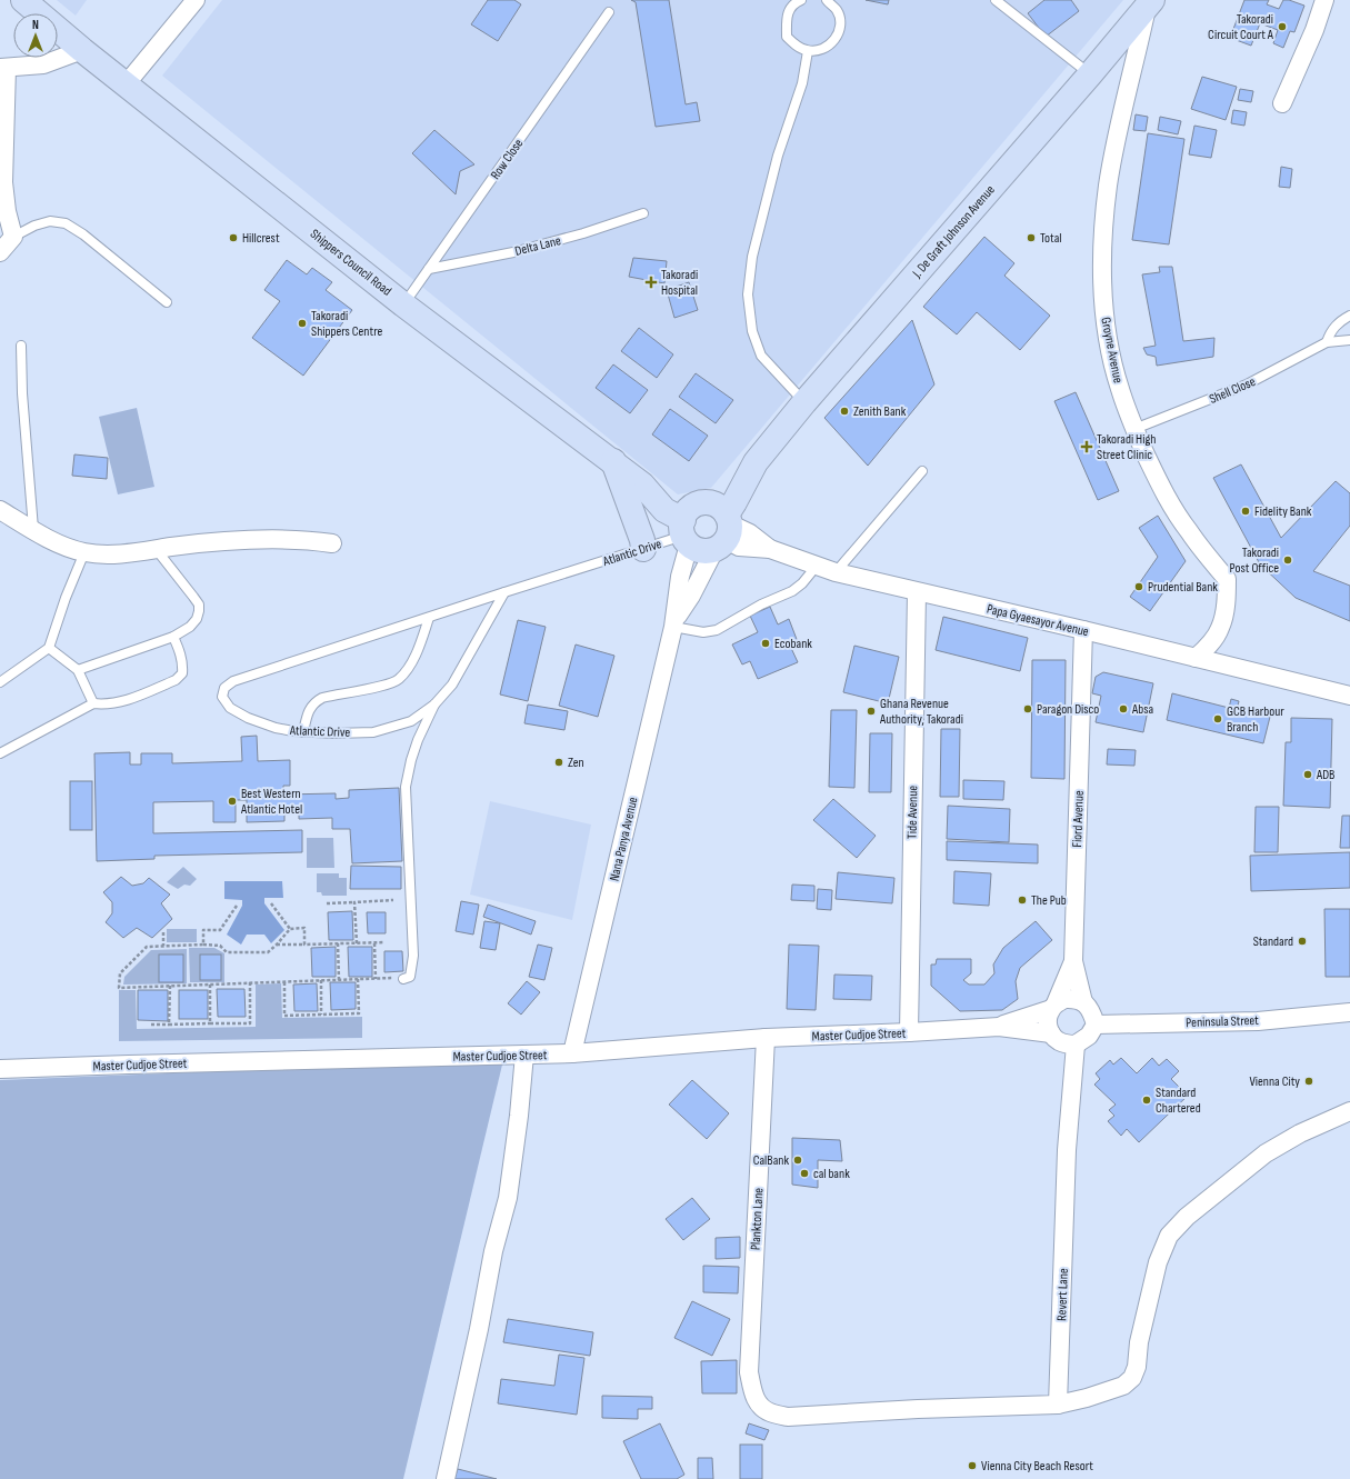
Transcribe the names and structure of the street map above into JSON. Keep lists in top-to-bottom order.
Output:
{
  "streets": {
    "street": [
      "J. De Graft Johnson Avenue",
      "Shippers Council Road",
      "Groyne Avenue",
      "Papa Gyaesayor Avenue",
      "Tide Avenue",
      "Fiord Avenue",
      "Nana Panya Avenue",
      "Peninsula Street",
      "Master Cudjoe Street",
      "Plankton Lane",
      "Revert Lane"
    ],
    "lane": [
      "Row Close",
      "Delta Lane",
      "Shell Close",
      "Atlantic Drive"
    ]
  },
  "crossings": [
    ["Row Close", "Delta Lane"],
    ["Row Close", "Shippers Council Road"],
    ["J. De Graft Johnson Avenue", "Shippers Council Road"],
    ["J. De Graft Johnson Avenue", "Groyne Avenue"],
    ["J. De Graft Johnson Avenue", "Atlantic Drive"],
    ["J. De Graft Johnson Avenue", "Papa Gyaesayor Avenue"],
    ["J. De Graft Johnson Avenue", "Nana Panya Avenue"],
    ["Shippers Council Road", "Atlantic Drive"],
    ["Shippers Council Road", "Papa Gyaesayor Avenue"],
    ["Shippers Council Road", "Nana Panya Avenue"],
    ["Groyne Avenue", "Shell Close"],
    ["Groyne Avenue", "Papa Gyaesayor Avenue"],
    ["Atlantic Drive", "Papa Gyaesayor Avenue"],
    ["Atlantic Drive", "Nana Panya Avenue"],
    ["Papa Gyaesayor Avenue", "Tide Avenue"],
    ["Papa Gyaesayor Avenue", "Fiord Avenue"],
    ["Papa Gyaesayor Avenue", "Nana Panya Avenue"],
    ["Tide Avenue", "Master Cudjoe Street"],
    ["Fiord Avenue", "Peninsula Street"],
    ["Fiord Avenue", "Master Cudjoe Street"],
    ["Fiord Avenue", "Revert Lane"],
    ["Nana Panya Avenue", "Master Cudjoe Street"],
    ["Peninsula Street", "Master Cudjoe Street"],
    ["Peninsula Street", "Revert Lane"],
    ["Master Cudjoe Street", "Plankton Lane"],
    ["Master Cudjoe Street", "Revert Lane"],
    ["Plankton Lane", "Revert Lane"]
  ],
  "places": {
    "other": [
      "Takoradi Circuit Court A",
      "Hillcrest",
      "Total",
      "Takoradi Shippers Centre",
      "Zenith Bank",
      "Fidelity Bank",
      "Takoradi Post Office",
      "Prudential Bank",
      "Ecobank",
      "Paragon Disco",
      "Absa",
      "Ghana Revenue Authority, Takoradi",
      "GCB Harbour Branch",
      "Zen",
      "ADB",
      "Best Western Atlantic Hotel",
      "The Pub",
      "Standard",
      "Vienna City",
      "Standard Chartered",
      "CalBank",
      "cal bank",
      "Vienna City Beach Resort"
    ],
    "health": ["Takoradi Hospital", "Takoradi High Street Clinic"]
  },
  "north": "top"
}
